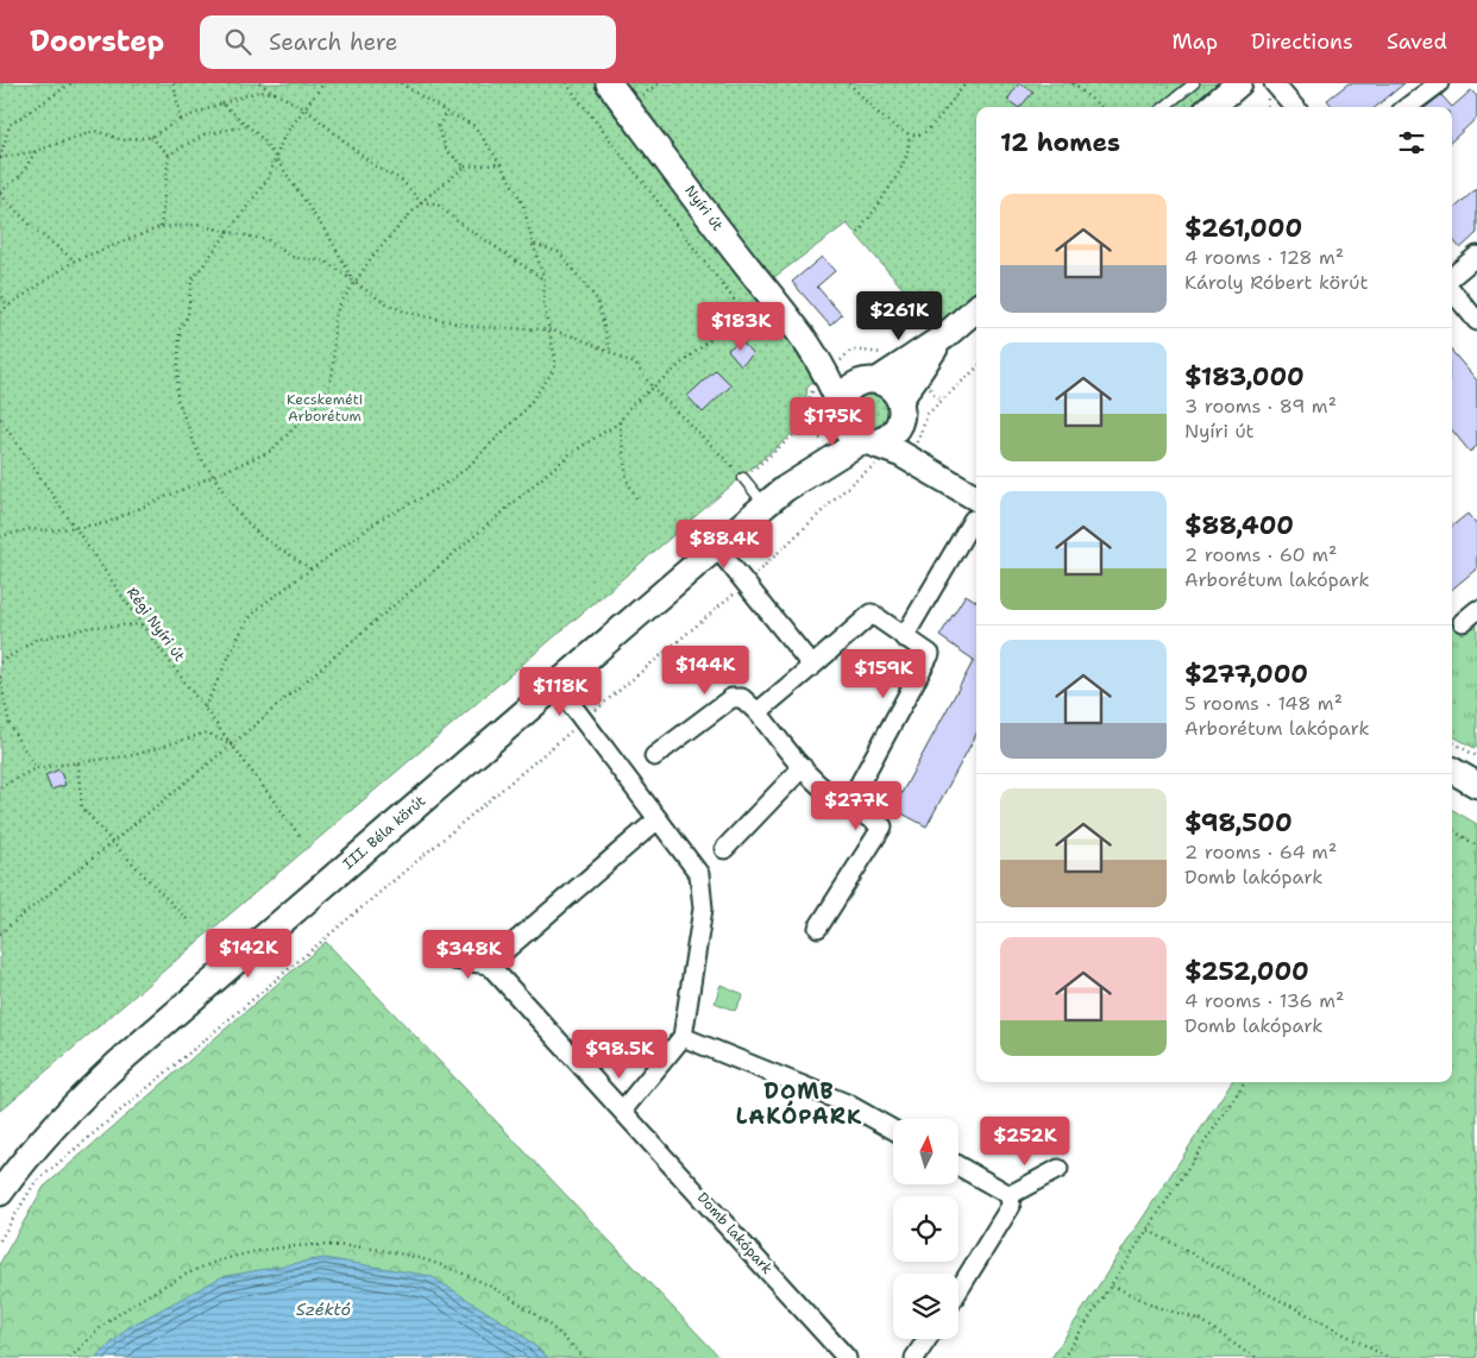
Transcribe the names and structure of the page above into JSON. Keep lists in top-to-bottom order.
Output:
{
  "streets": {
    "street": ["Nyíri út", "III. Béla körút", "Domb lakópark"],
    "path": ["Régi Nyíri út"]
  },
  "crossings": [
    ["Nyíri út", "III. Béla körút"]
  ],
  "districts": ["DOMB LAKÓPARK"],
  "water": ["Széktó"],
  "parks": ["Kecskeméti Arborétum"],
  "north": "top",
  "page": {
    "header": "Doorstep",
    "search": "Search here",
    "nav": ["Map", "Directions", "Saved"],
    "heading": "12 homes",
    "list": [
      {
        "name": "$261,000",
        "note": "4 rooms · 128 m² · Károly Róbert körút"
      },
      {
        "name": "$183,000",
        "note": "3 rooms · 89 m² · Nyíri út"
      },
      {
        "name": "$88,400",
        "note": "2 rooms · 60 m² · Arborétum lakópark"
      },
      {
        "name": "$277,000",
        "note": "5 rooms · 148 m² · Arborétum lakópark"
      },
      {
        "name": "$98,500",
        "note": "2 rooms · 64 m² · Domb lakópark"
      },
      {
        "name": "$252,000",
        "note": "4 rooms · 136 m² · Domb lakópark"
      }
    ],
    "price": [
      "$261K",
      "$183K",
      "$175K",
      "$88.4K",
      "$144K",
      "$159K",
      "$118K",
      "$277K",
      "$142K",
      "$348K",
      "$98.5K",
      "$252K"
    ]
  }
}
